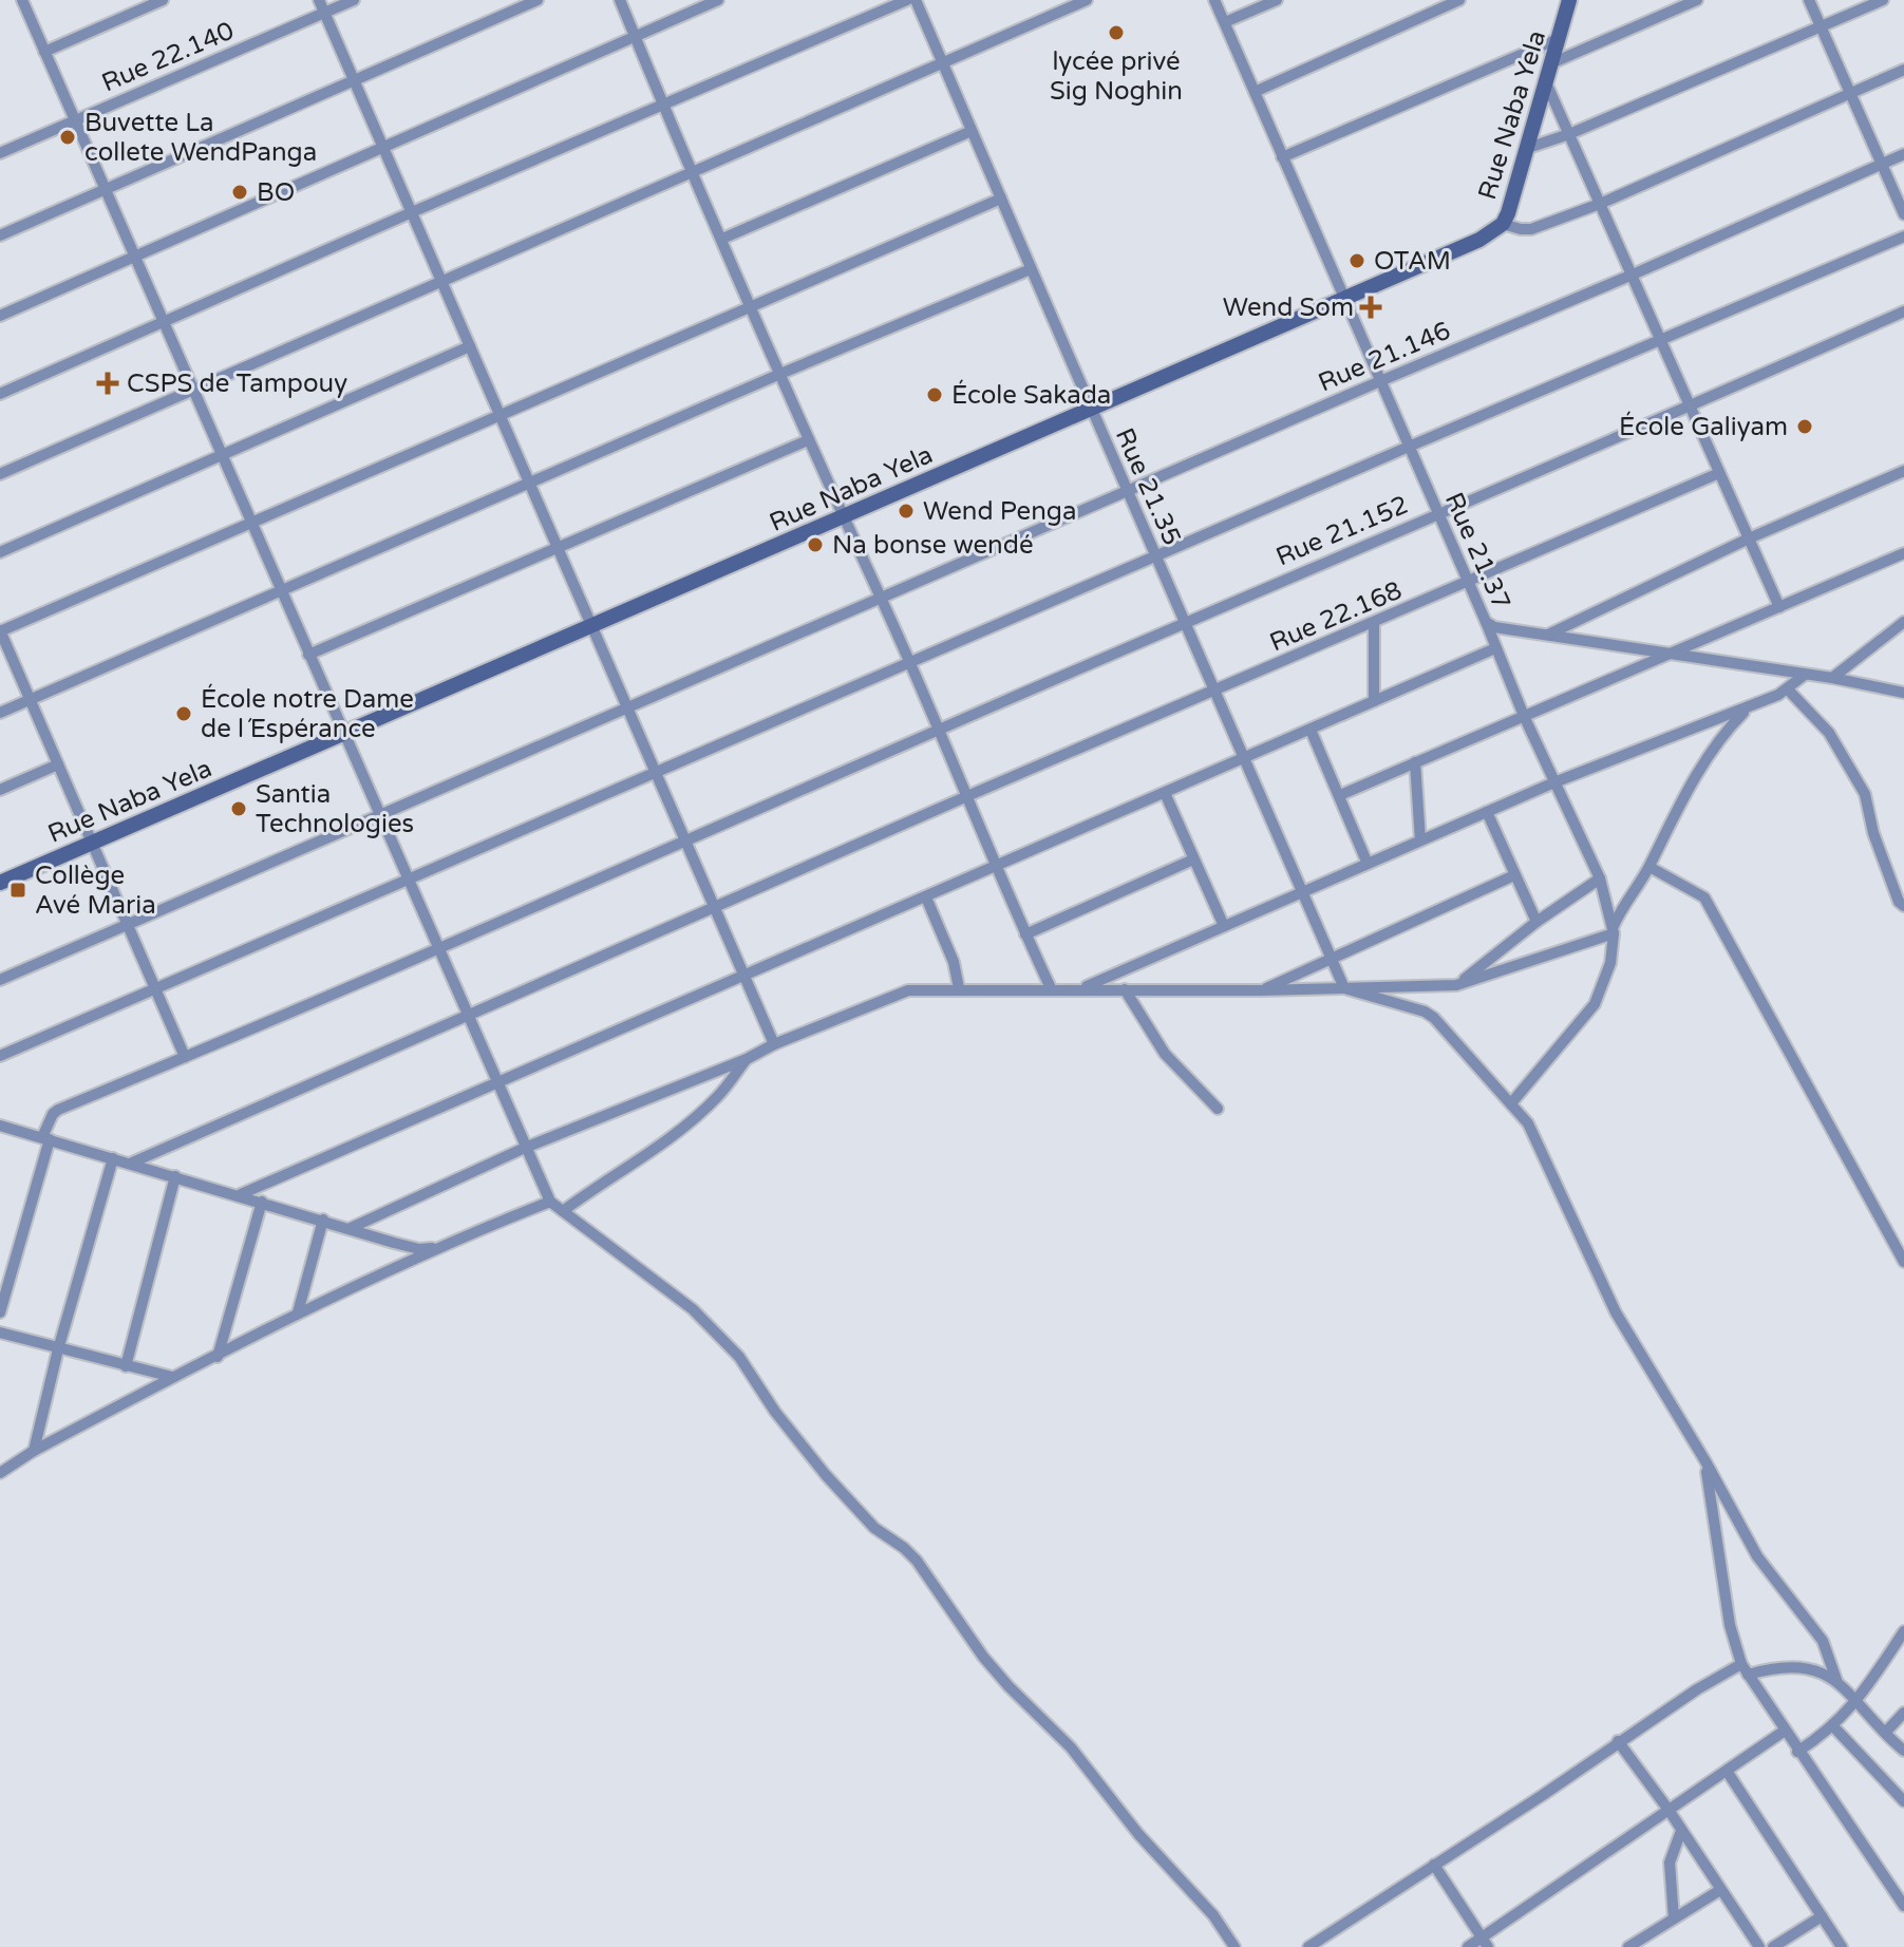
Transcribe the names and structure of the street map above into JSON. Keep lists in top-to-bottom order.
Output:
{
  "streets": {
    "street": [
      "Rue 22.140",
      "Rue Naba Yela",
      "Rue 21.146",
      "Rue 21.35",
      "Rue 21.152",
      "Rue 21.37",
      "Rue 22.168"
    ]
  },
  "crossings": [
    ["Rue Naba Yela", "Rue 21.35"],
    ["Rue Naba Yela", "Rue 21.37"],
    ["Rue 21.146", "Rue 21.35"],
    ["Rue 21.146", "Rue 21.37"],
    ["Rue 21.35", "Rue 21.152"],
    ["Rue 21.35", "Rue 22.168"],
    ["Rue 21.152", "Rue 21.37"],
    ["Rue 21.37", "Rue 22.168"]
  ],
  "places": {
    "other": [
      "lycée privé Sig Noghin",
      "Buvette La collete WendPanga",
      "BO",
      "OTAM",
      "École Sakada",
      "École Galiyam",
      "Wend Penga",
      "Na bonse wendé",
      "École notre Dame de l´Espérance",
      "Santia Technologies"
    ],
    "health": ["Wend Som", "CSPS de Tampouy"],
    "transit": ["Collège Avé Maria"]
  }
}
